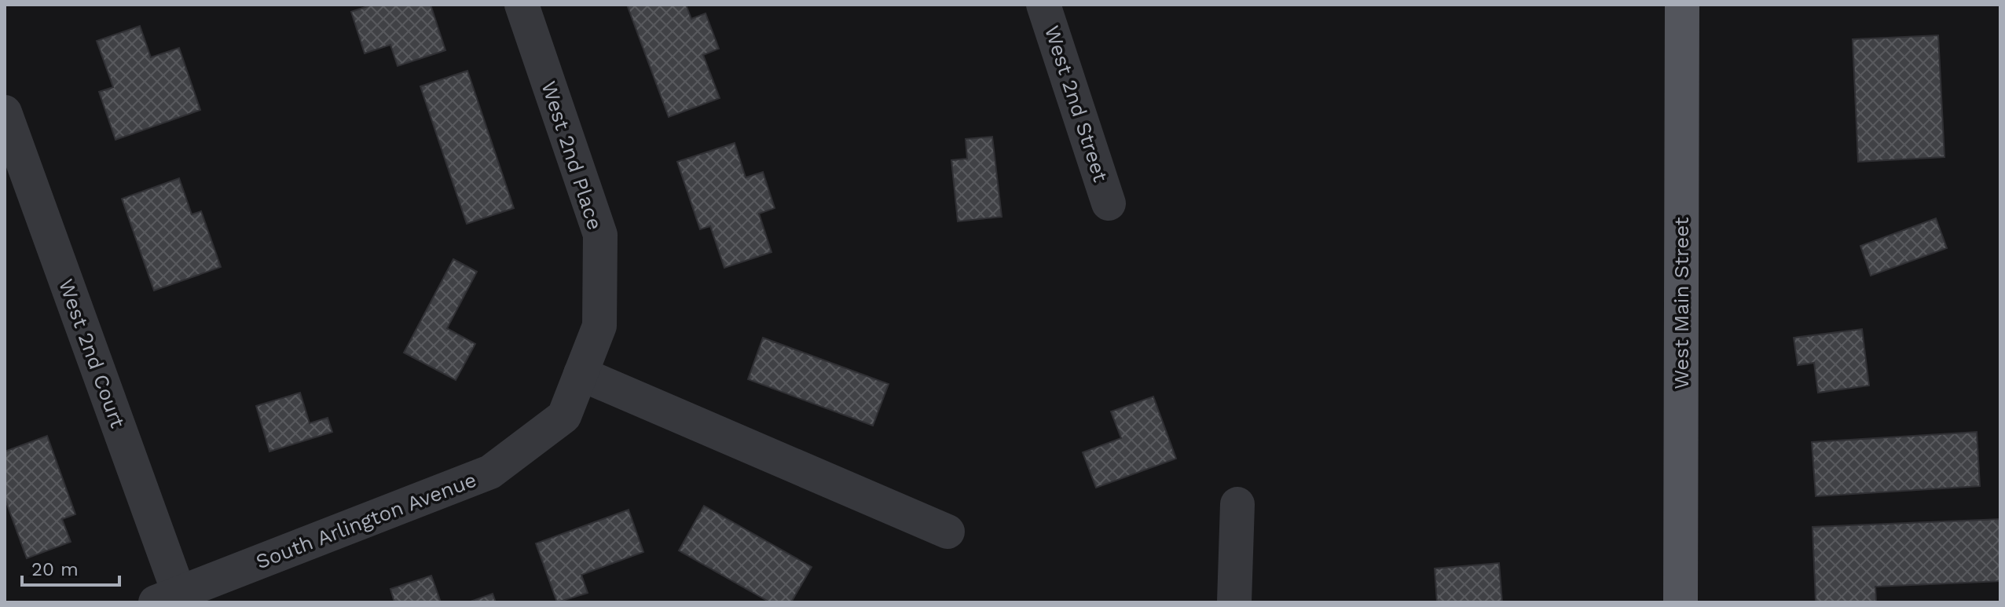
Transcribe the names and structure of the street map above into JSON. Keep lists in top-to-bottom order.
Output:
{
  "streets": {
    "main road": ["West Main Street"],
    "street": [
      "West 2nd Street",
      "West 2nd Place",
      "West 2nd Court",
      "South Arlington Avenue"
    ]
  },
  "crossings": [
    ["West 2nd Place", "South Arlington Avenue"],
    ["West 2nd Court", "South Arlington Avenue"]
  ],
  "scale_bar": "20 m"
}
